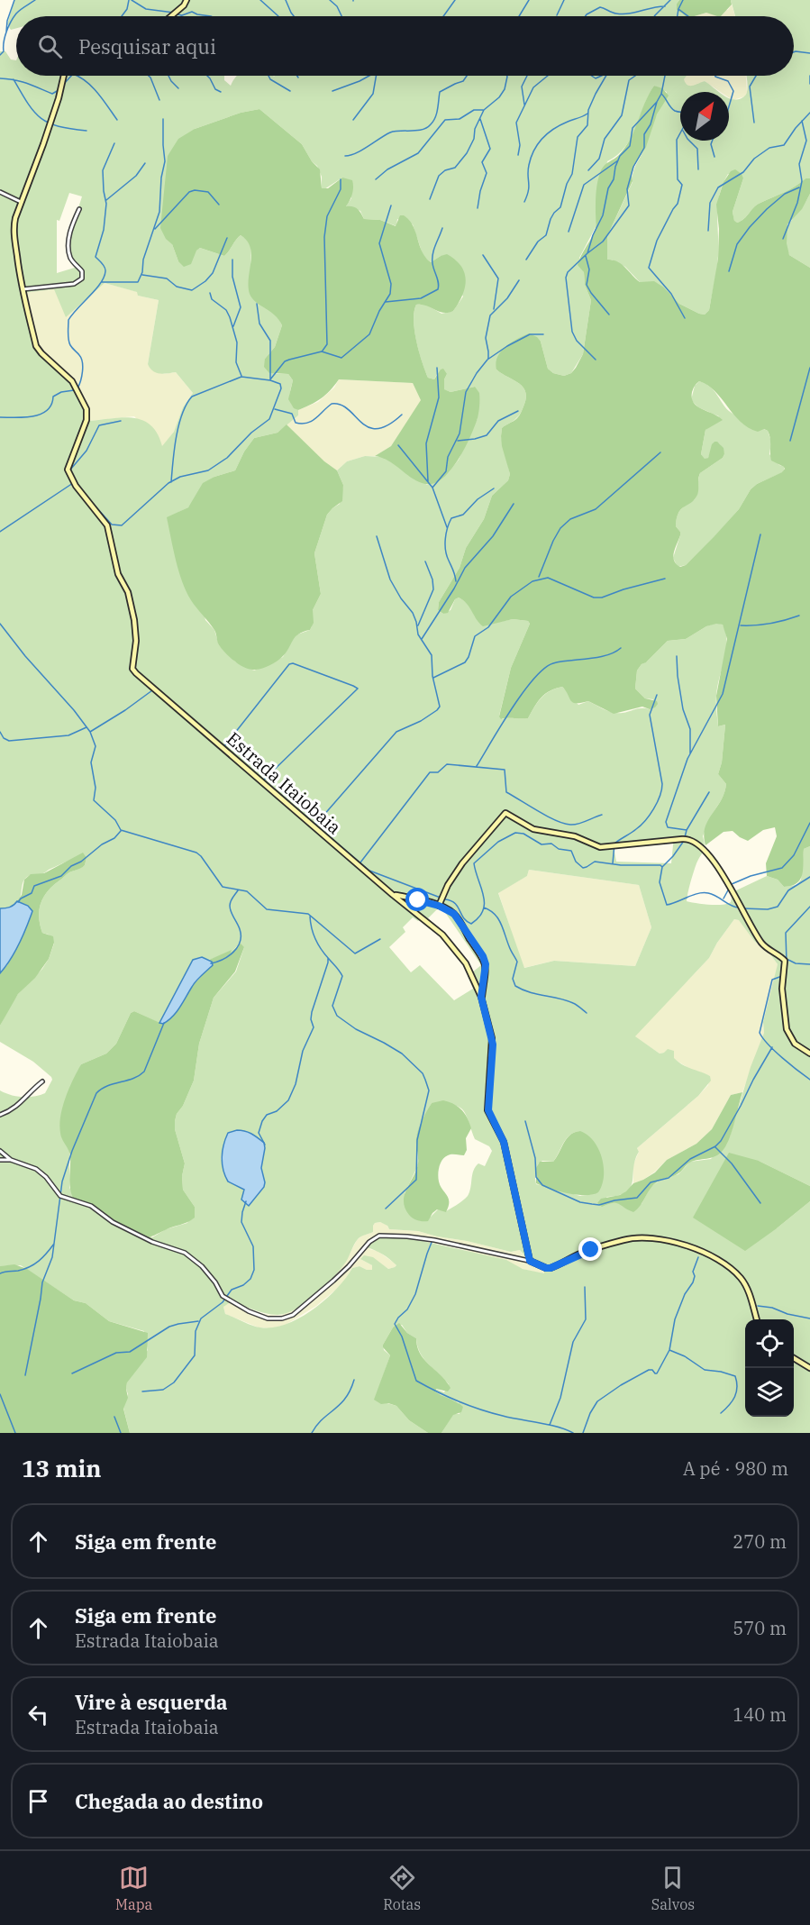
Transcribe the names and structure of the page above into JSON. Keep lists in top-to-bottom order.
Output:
{
  "streets": {
    "street": ["Estrada Itaiobaia"]
  },
  "north": "top right",
  "page": {
    "search": "Pesquisar aqui",
    "heading": ["13 min", "A pé · 980 m"],
    "list": [
      ["Siga em frente", "270 m"],
      ["Siga em frente", "Estrada Itaiobaia", "570 m"],
      ["Vire à esquerda", "Estrada Itaiobaia", "140 m"],
      "Chegada ao destino"
    ],
    "nav": ["Mapa", "Rotas", "Salvos"]
  }
}
